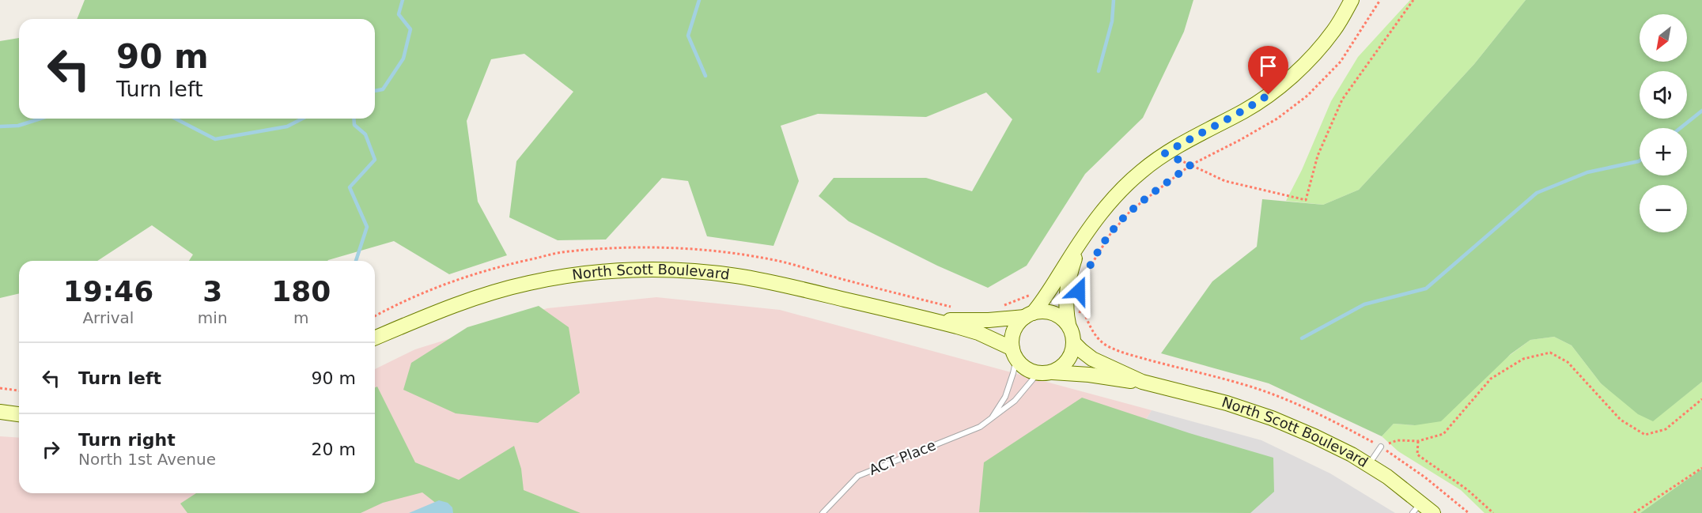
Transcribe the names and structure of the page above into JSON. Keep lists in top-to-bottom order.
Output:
{
  "streets": {
    "main road": ["North Scott Boulevard"],
    "lane": ["ACT Place"]
  },
  "crossings": [
    ["North Scott Boulevard", "ACT Place"]
  ],
  "north": "bottom left",
  "page": {
    "map_buttons": ["+", "−"],
    "turn": ["90 m", "Turn left"],
    "eta": [
      "19:46",
      "Arrival",
      "3",
      "min",
      "180",
      "m"
    ],
    "list": [
      {
        "name": "Turn left",
        "value": "90 m"
      },
      {
        "name": "Turn right",
        "note": "North 1st Avenue",
        "value": "20 m"
      }
    ]
  }
}
